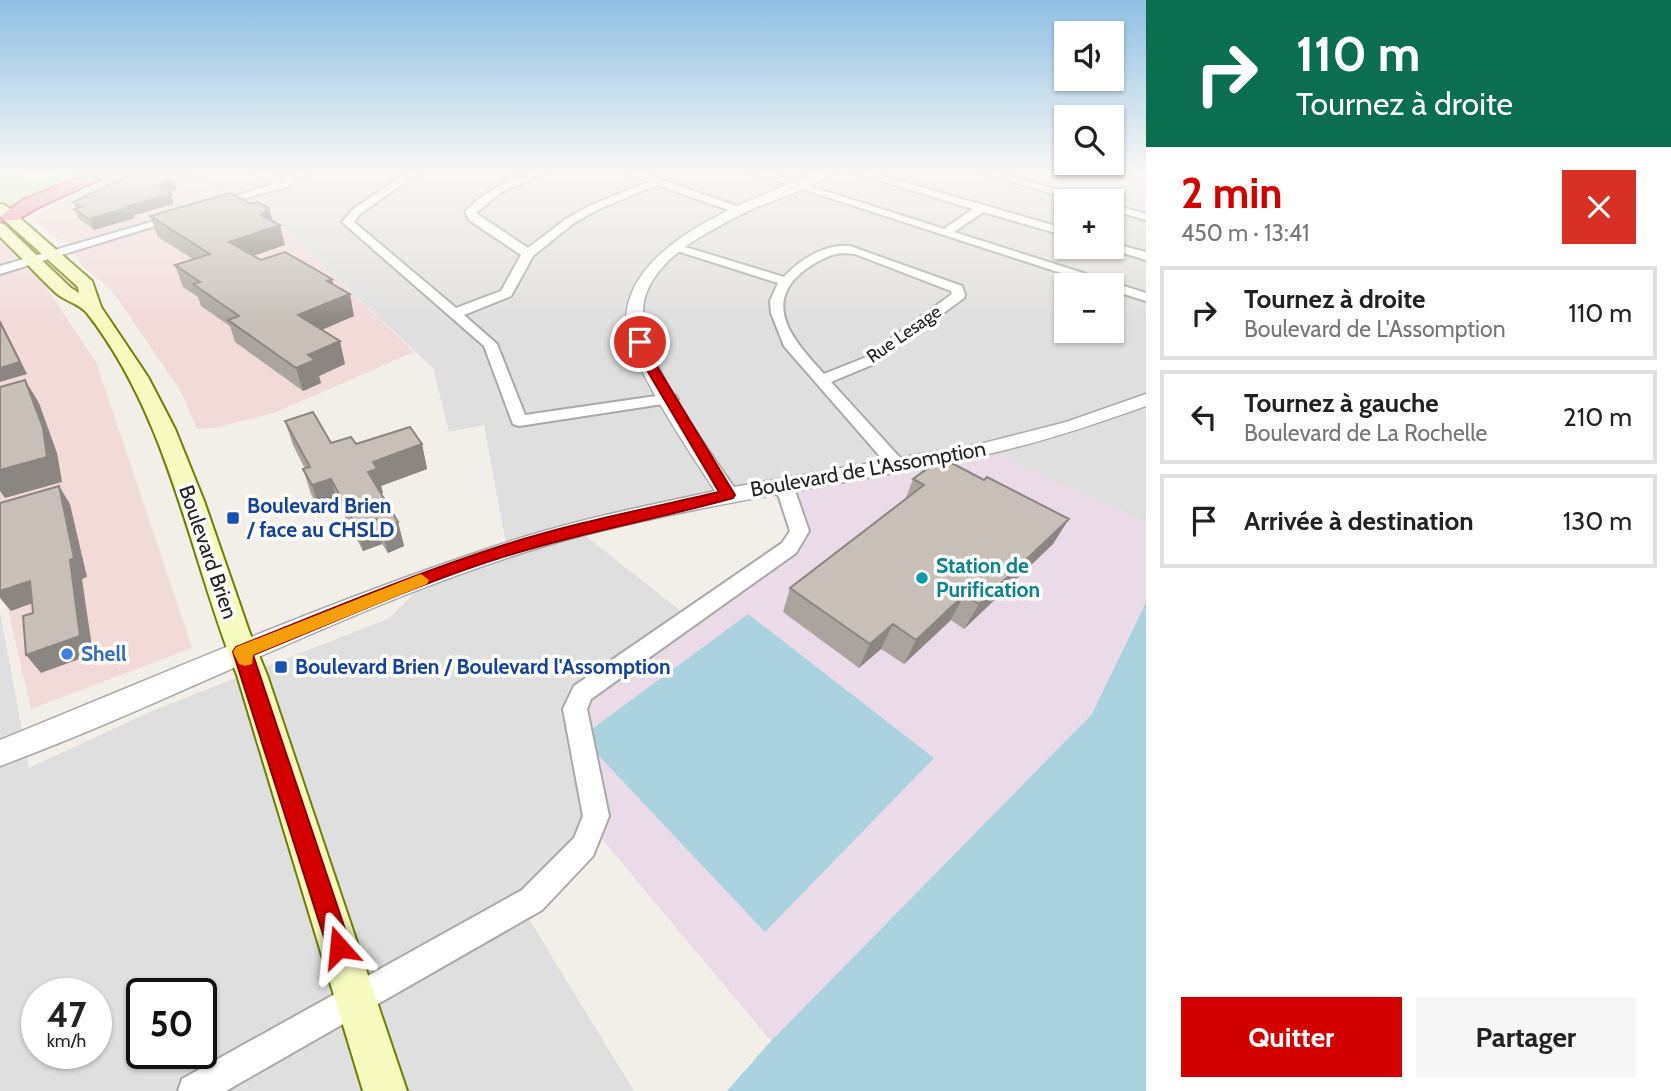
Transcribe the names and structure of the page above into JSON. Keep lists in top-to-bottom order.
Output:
{
  "streets": {
    "main road": ["Boulevard Brien"],
    "street": ["Rue Lesage", "Boulevard de L'Assomption"]
  },
  "crossings": [
    ["Boulevard de L'Assomption", "Boulevard Brien"]
  ],
  "places": {
    "transit": ["Boulevard Brien / face au CHSLD", "Boulevard Brien / Boulevard l'Assomption"],
    "other": ["Station de Purification", "Shell"]
  },
  "page": {
    "turn": ["110 m", "Tournez à droite"],
    "map_buttons": ["+", "−"],
    "heading": ["2 min", "450 m · 13:41"],
    "list": [
      {
        "name": "Tournez à droite",
        "note": "Boulevard de L'Assomption",
        "value": "110 m"
      },
      {
        "name": "Tournez à gauche",
        "note": "Boulevard de La Rochelle",
        "value": "210 m"
      },
      {
        "name": "Arrivée à destination",
        "value": "130 m"
      }
    ],
    "speed": "47 km/h",
    "limit": "50",
    "buttons": ["Quitter", "Partager"]
  }
}
